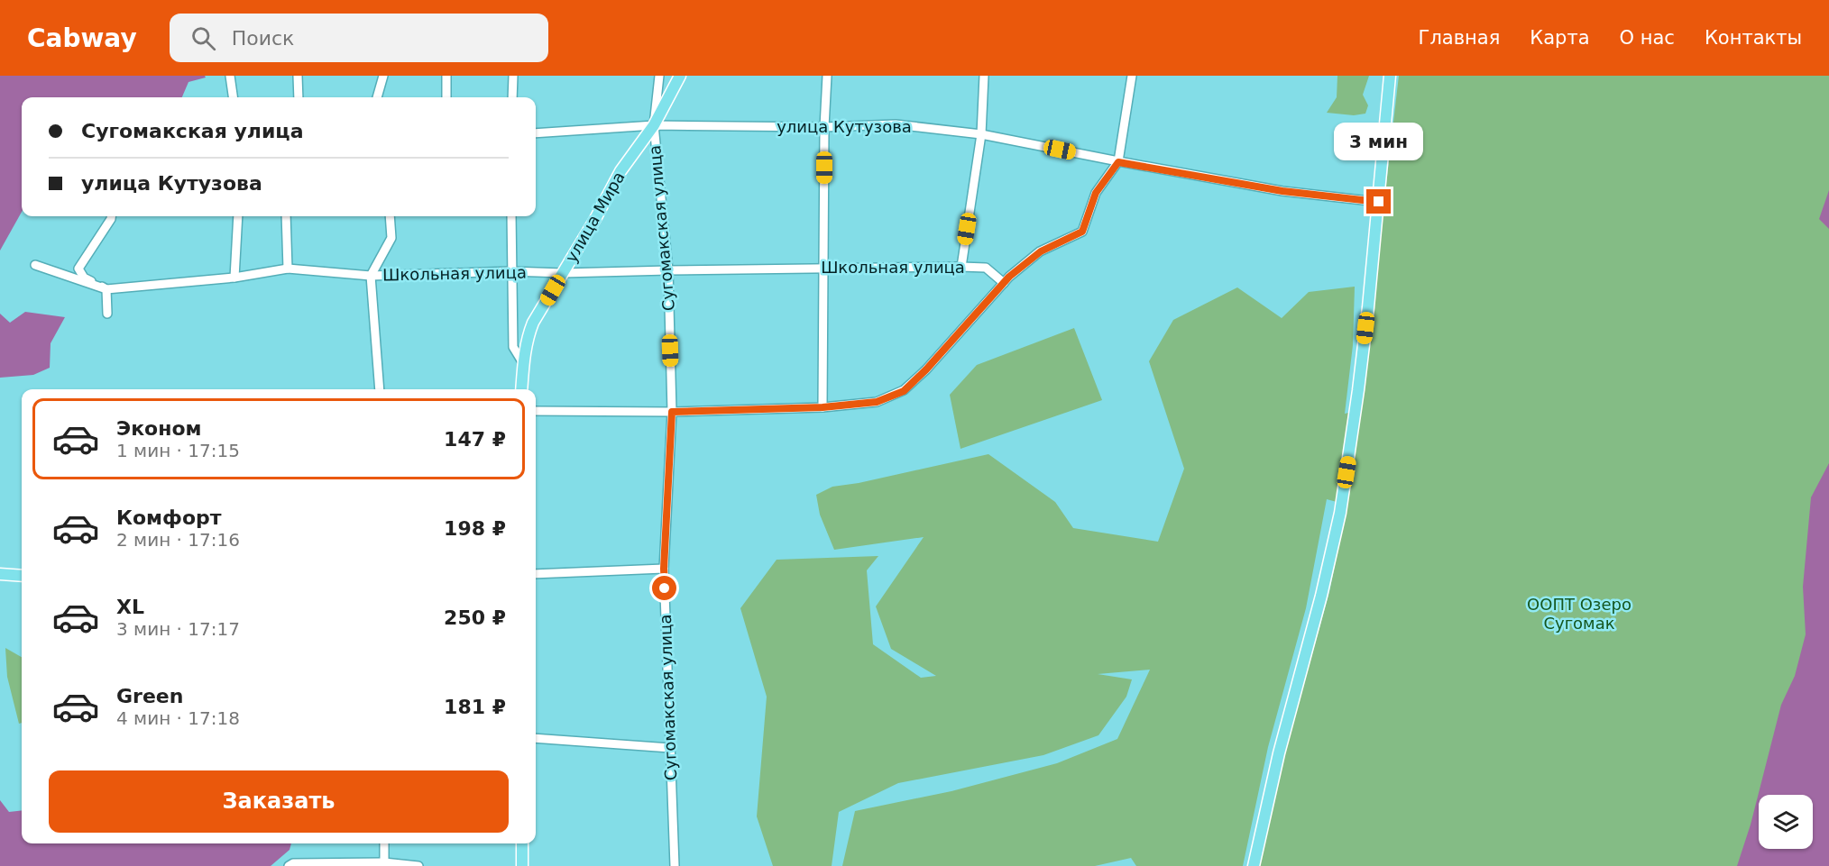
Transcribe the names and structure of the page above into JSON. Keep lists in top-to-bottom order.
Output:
{
  "streets": {
    "main road": ["улица Мира"],
    "street": ["улица Кутузова", "Сугомакская улица", "Школьная улица"]
  },
  "crossings": [
    ["улица Кутузова", "улица Мира"],
    ["улица Кутузова", "Сугомакская улица"],
    ["улица Мира", "Сугомакская улица"],
    ["улица Мира", "Школьная улица"],
    ["Сугомакская улица", "Школьная улица"]
  ],
  "parks": ["ООПТ Озеро Сугомак"],
  "page": {
    "header": "Cabway",
    "search": "Поиск",
    "nav": [
      "Главная",
      "Карта",
      "О нас",
      "Контакты"
    ],
    "banner": ["Сугомакская улица", "улица Кутузова"],
    "bubble": "3 мин",
    "list": [
      {
        "name": "Эконом",
        "note": "1 мин · 17:15",
        "value": "147 ₽"
      },
      {
        "name": "Комфорт",
        "note": "2 мин · 17:16",
        "value": "198 ₽"
      },
      {
        "name": "XL",
        "note": "3 мин · 17:17",
        "value": "250 ₽"
      },
      {
        "name": "Green",
        "note": "4 мин · 17:18",
        "value": "181 ₽"
      }
    ],
    "buttons": "Заказать"
  }
}
